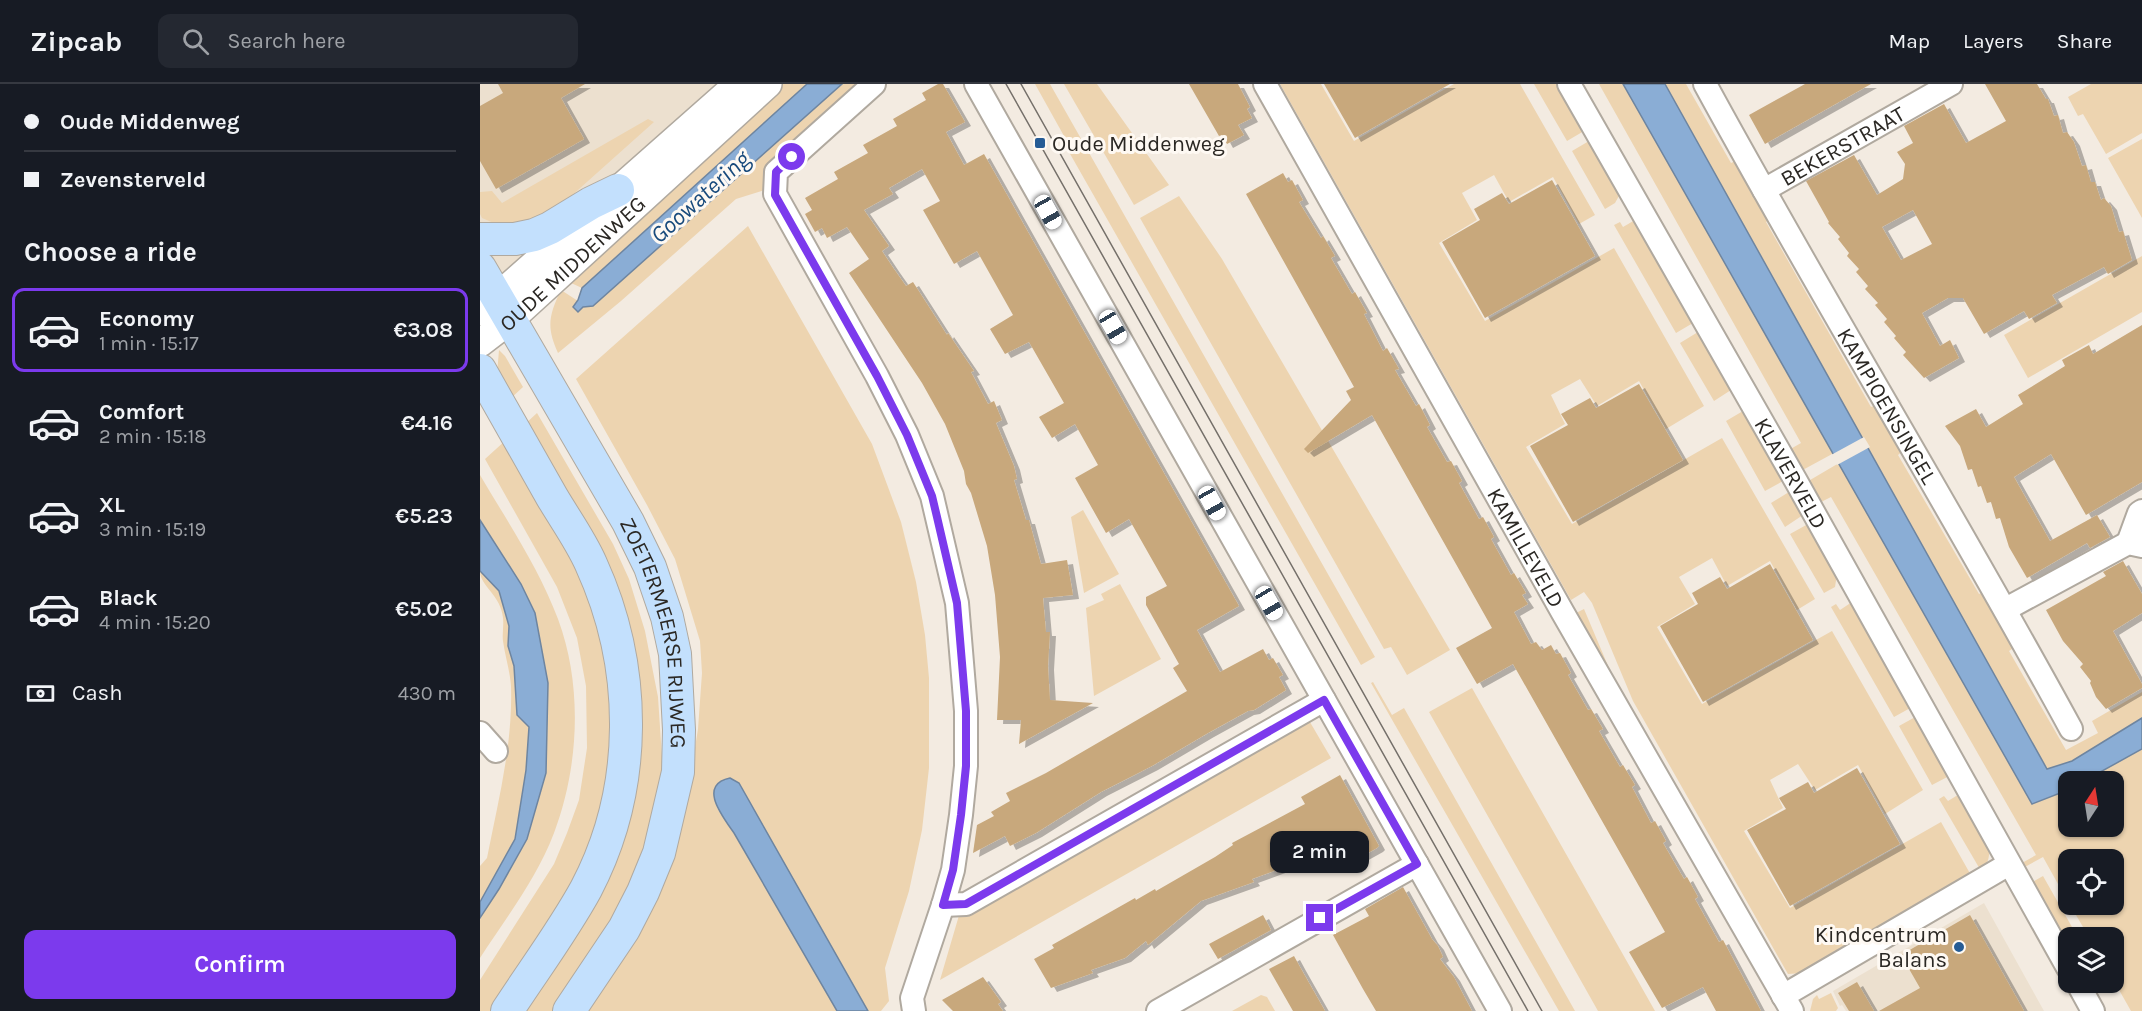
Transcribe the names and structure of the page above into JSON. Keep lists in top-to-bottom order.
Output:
{
  "streets": {
    "main road": ["ZOETERMEERSE RIJWEG"],
    "street": [
      "BEKERSTRAAT",
      "OUDE MIDDENWEG",
      "KAMPIOENSINGEL",
      "KLAVERVELD",
      "KAMILLEVELD"
    ]
  },
  "crossings": [
    ["BEKERSTRAAT", "KAMPIOENSINGEL"],
    ["OUDE MIDDENWEG", "ZOETERMEERSE RIJWEG"]
  ],
  "water": ["Goowatering"],
  "places": {
    "transit": ["Oude Middenweg"],
    "other": ["Kindcentrum Balans"]
  },
  "north": "top",
  "page": {
    "header": "Zipcab",
    "search": "Search here",
    "nav": ["Map", "Layers", "Share"],
    "banner": ["Oude Middenweg", "Zevensterveld"],
    "heading": "Choose a ride",
    "list": [
      {
        "name": "Economy",
        "note": "1 min · 15:17",
        "value": "€3.08"
      },
      {
        "name": "Comfort",
        "note": "2 min · 15:18",
        "value": "€4.16"
      },
      {
        "name": "XL",
        "note": "3 min · 15:19",
        "value": "€5.23"
      },
      {
        "name": "Black",
        "note": "4 min · 15:20",
        "value": "€5.02"
      }
    ],
    "pay": ["Cash", "430 m"],
    "bubble": "2 min",
    "buttons": "Confirm"
  }
}
